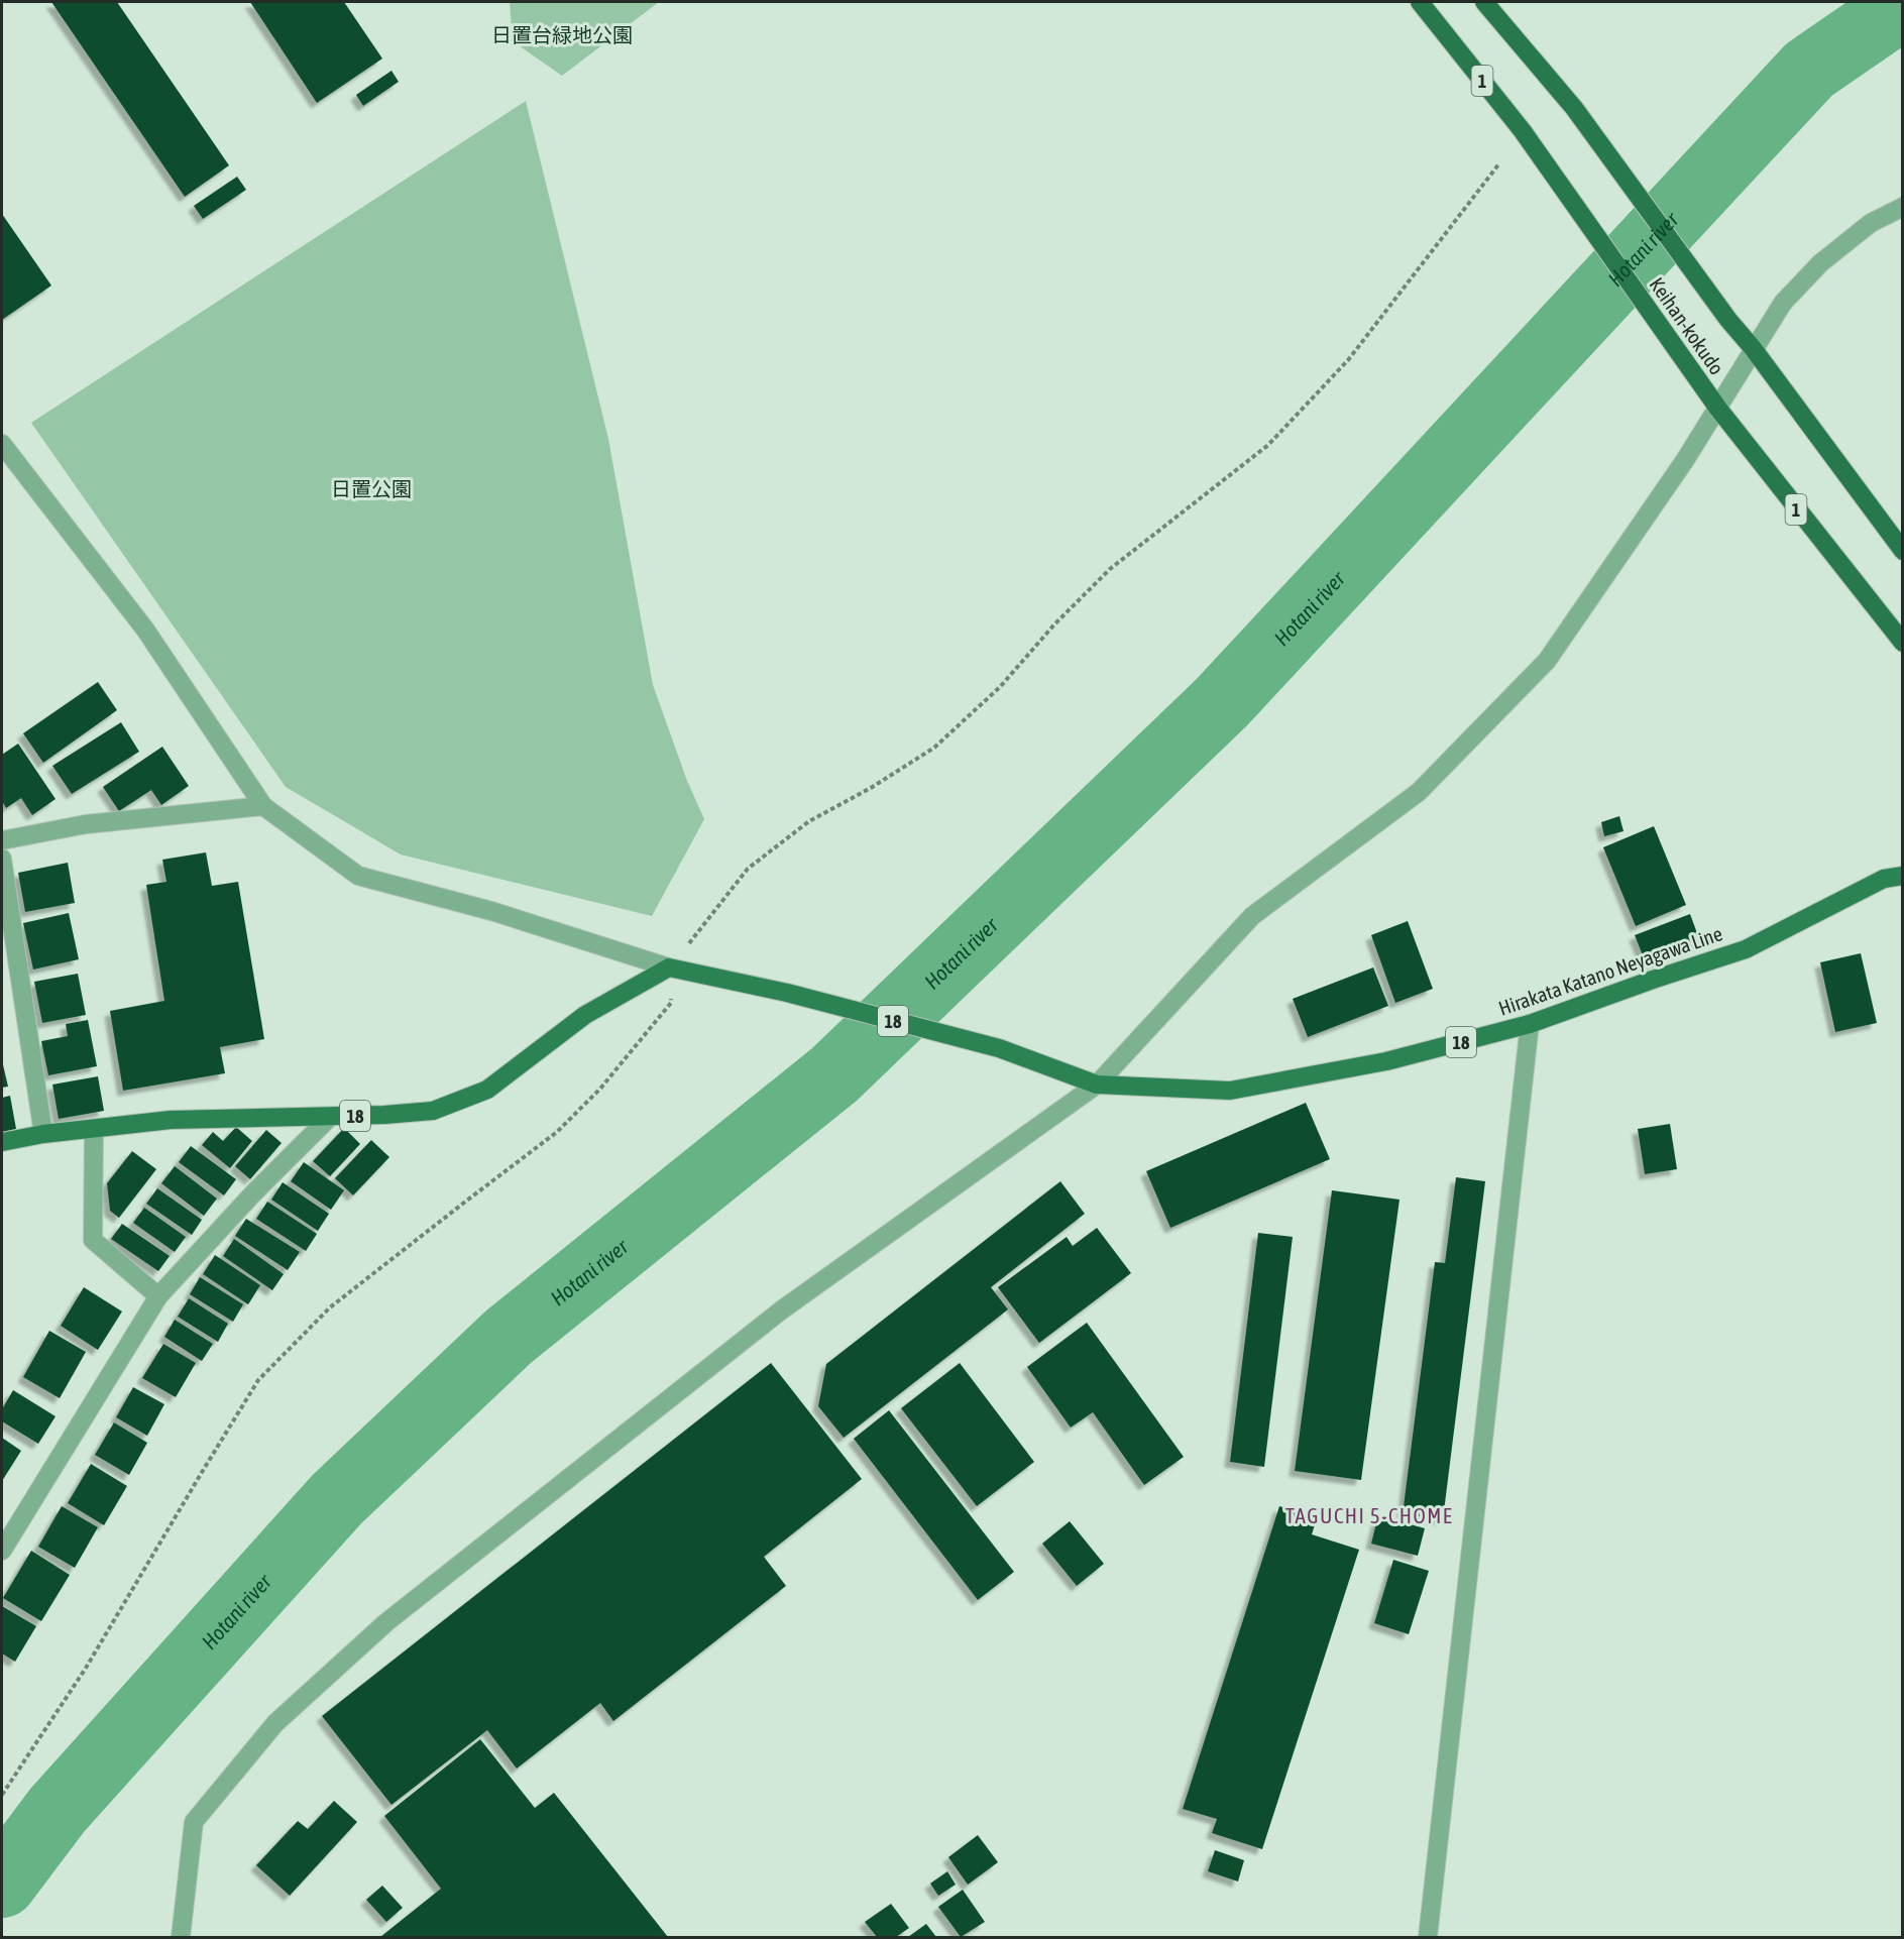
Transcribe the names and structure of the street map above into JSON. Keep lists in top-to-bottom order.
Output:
{
  "streets": {
    "highway": ["1", "Keihan-kokudo"],
    "main road": ["Hirakata Katano Neyagawa Line", "18"]
  },
  "crossings": [
    ["Hirakata Katano Neyagawa Line", "18"]
  ],
  "districts": ["TAGUCHI 5-CHOME"],
  "water": ["Hotani river"],
  "parks": ["日置台緑地公園", "日置公園"]
}
